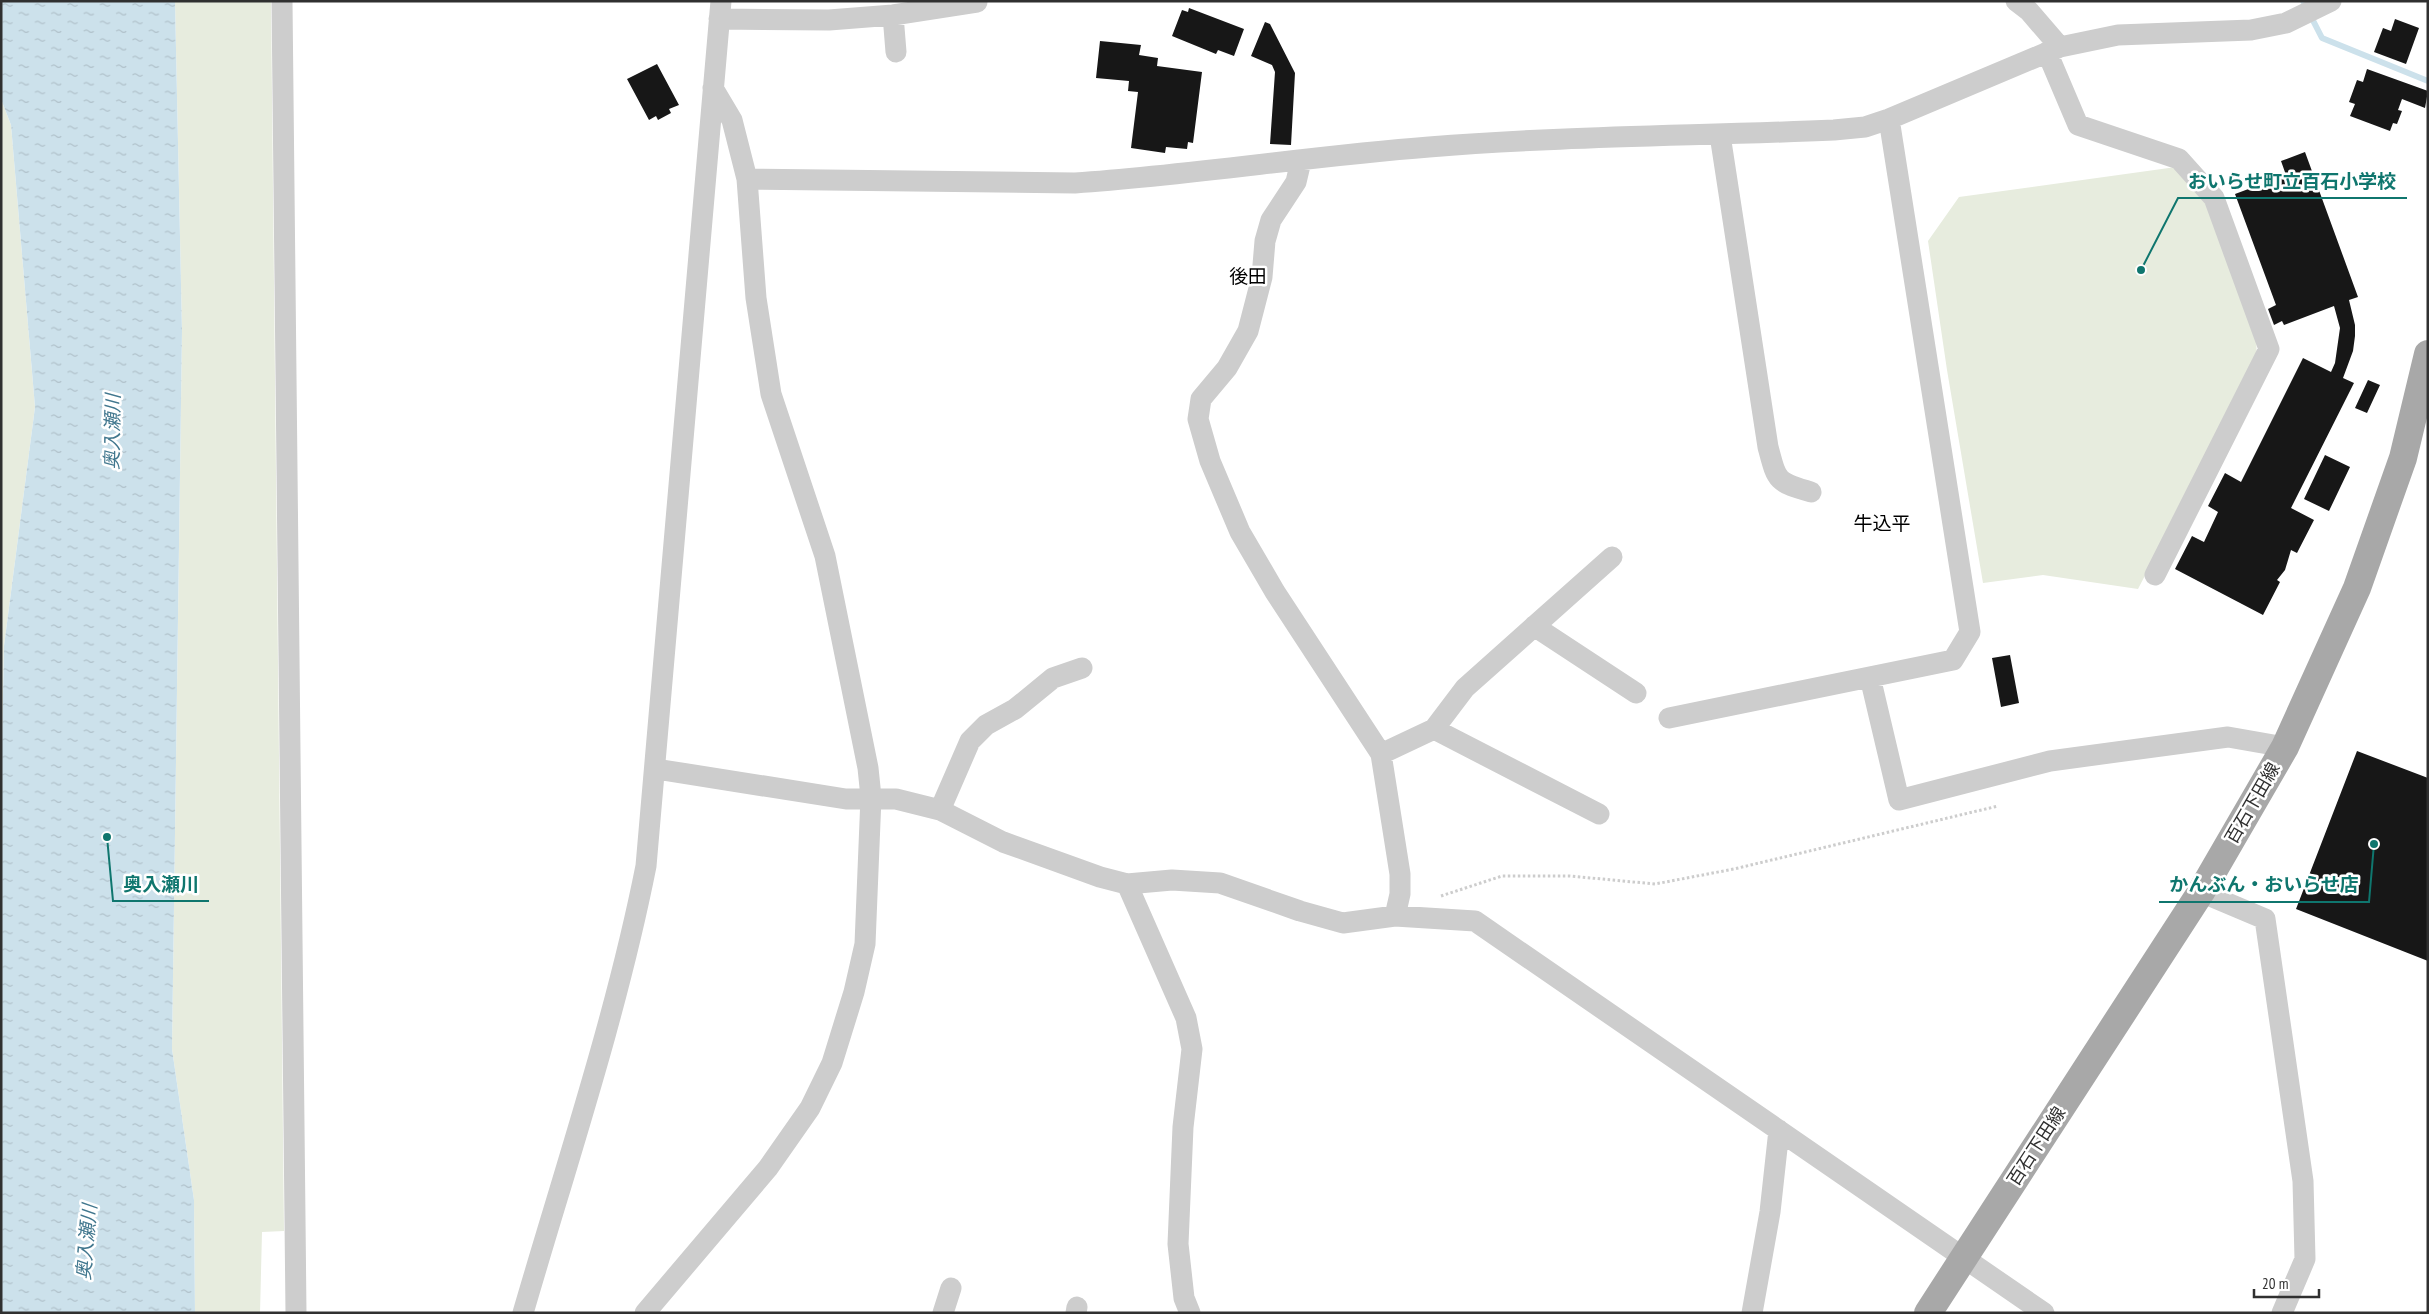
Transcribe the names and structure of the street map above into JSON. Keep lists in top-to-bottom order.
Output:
{
  "streets": {
    "main road": ["百石下田線"]
  },
  "districts": ["後田", "牛込平"],
  "water": ["奥入瀬川"],
  "places": ["おいらせ町立百石小学校", "奥入瀬川", "かんぶん・おいらせ店"],
  "scale_bar": "20 m"
}
